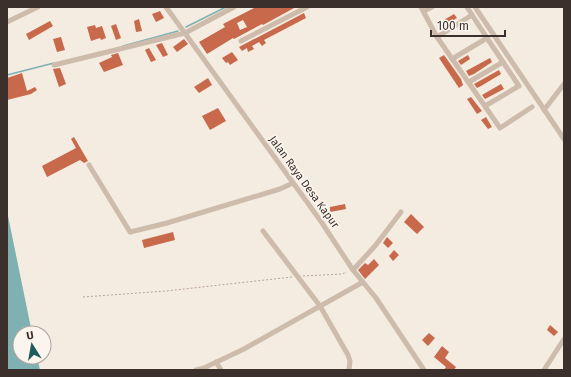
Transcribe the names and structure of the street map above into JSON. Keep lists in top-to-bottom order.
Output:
{
  "streets": {
    "street": ["Jalan Raya Desa Kapur"]
  },
  "scale_bar": "100 m",
  "north": "top"
}
